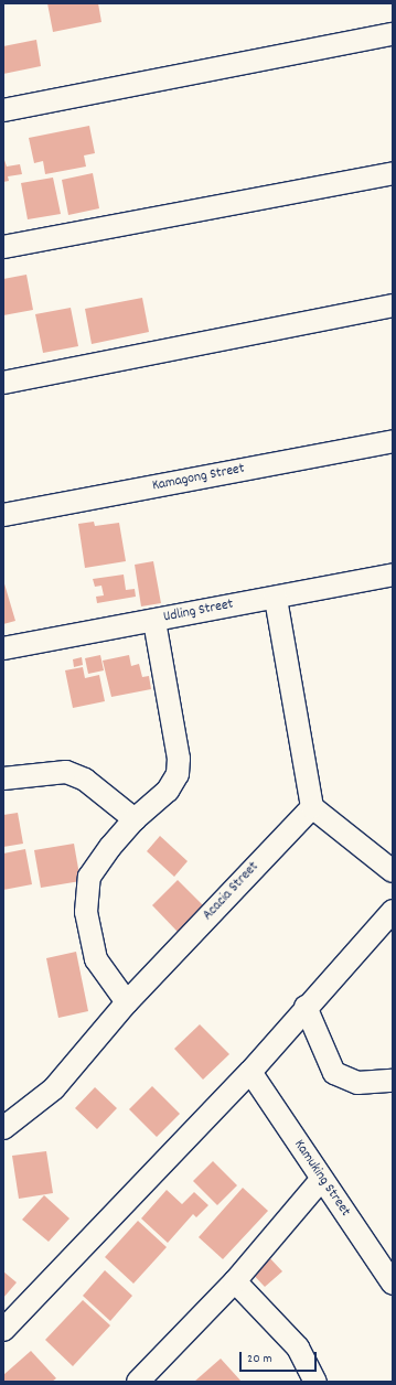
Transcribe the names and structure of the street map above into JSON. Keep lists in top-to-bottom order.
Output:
{
  "streets": {
    "street": [
      "Kamagong Street",
      "Udling Street",
      "Acacia Street",
      "Kamuking Street"
    ]
  },
  "scale_bar": "20 m"
}
